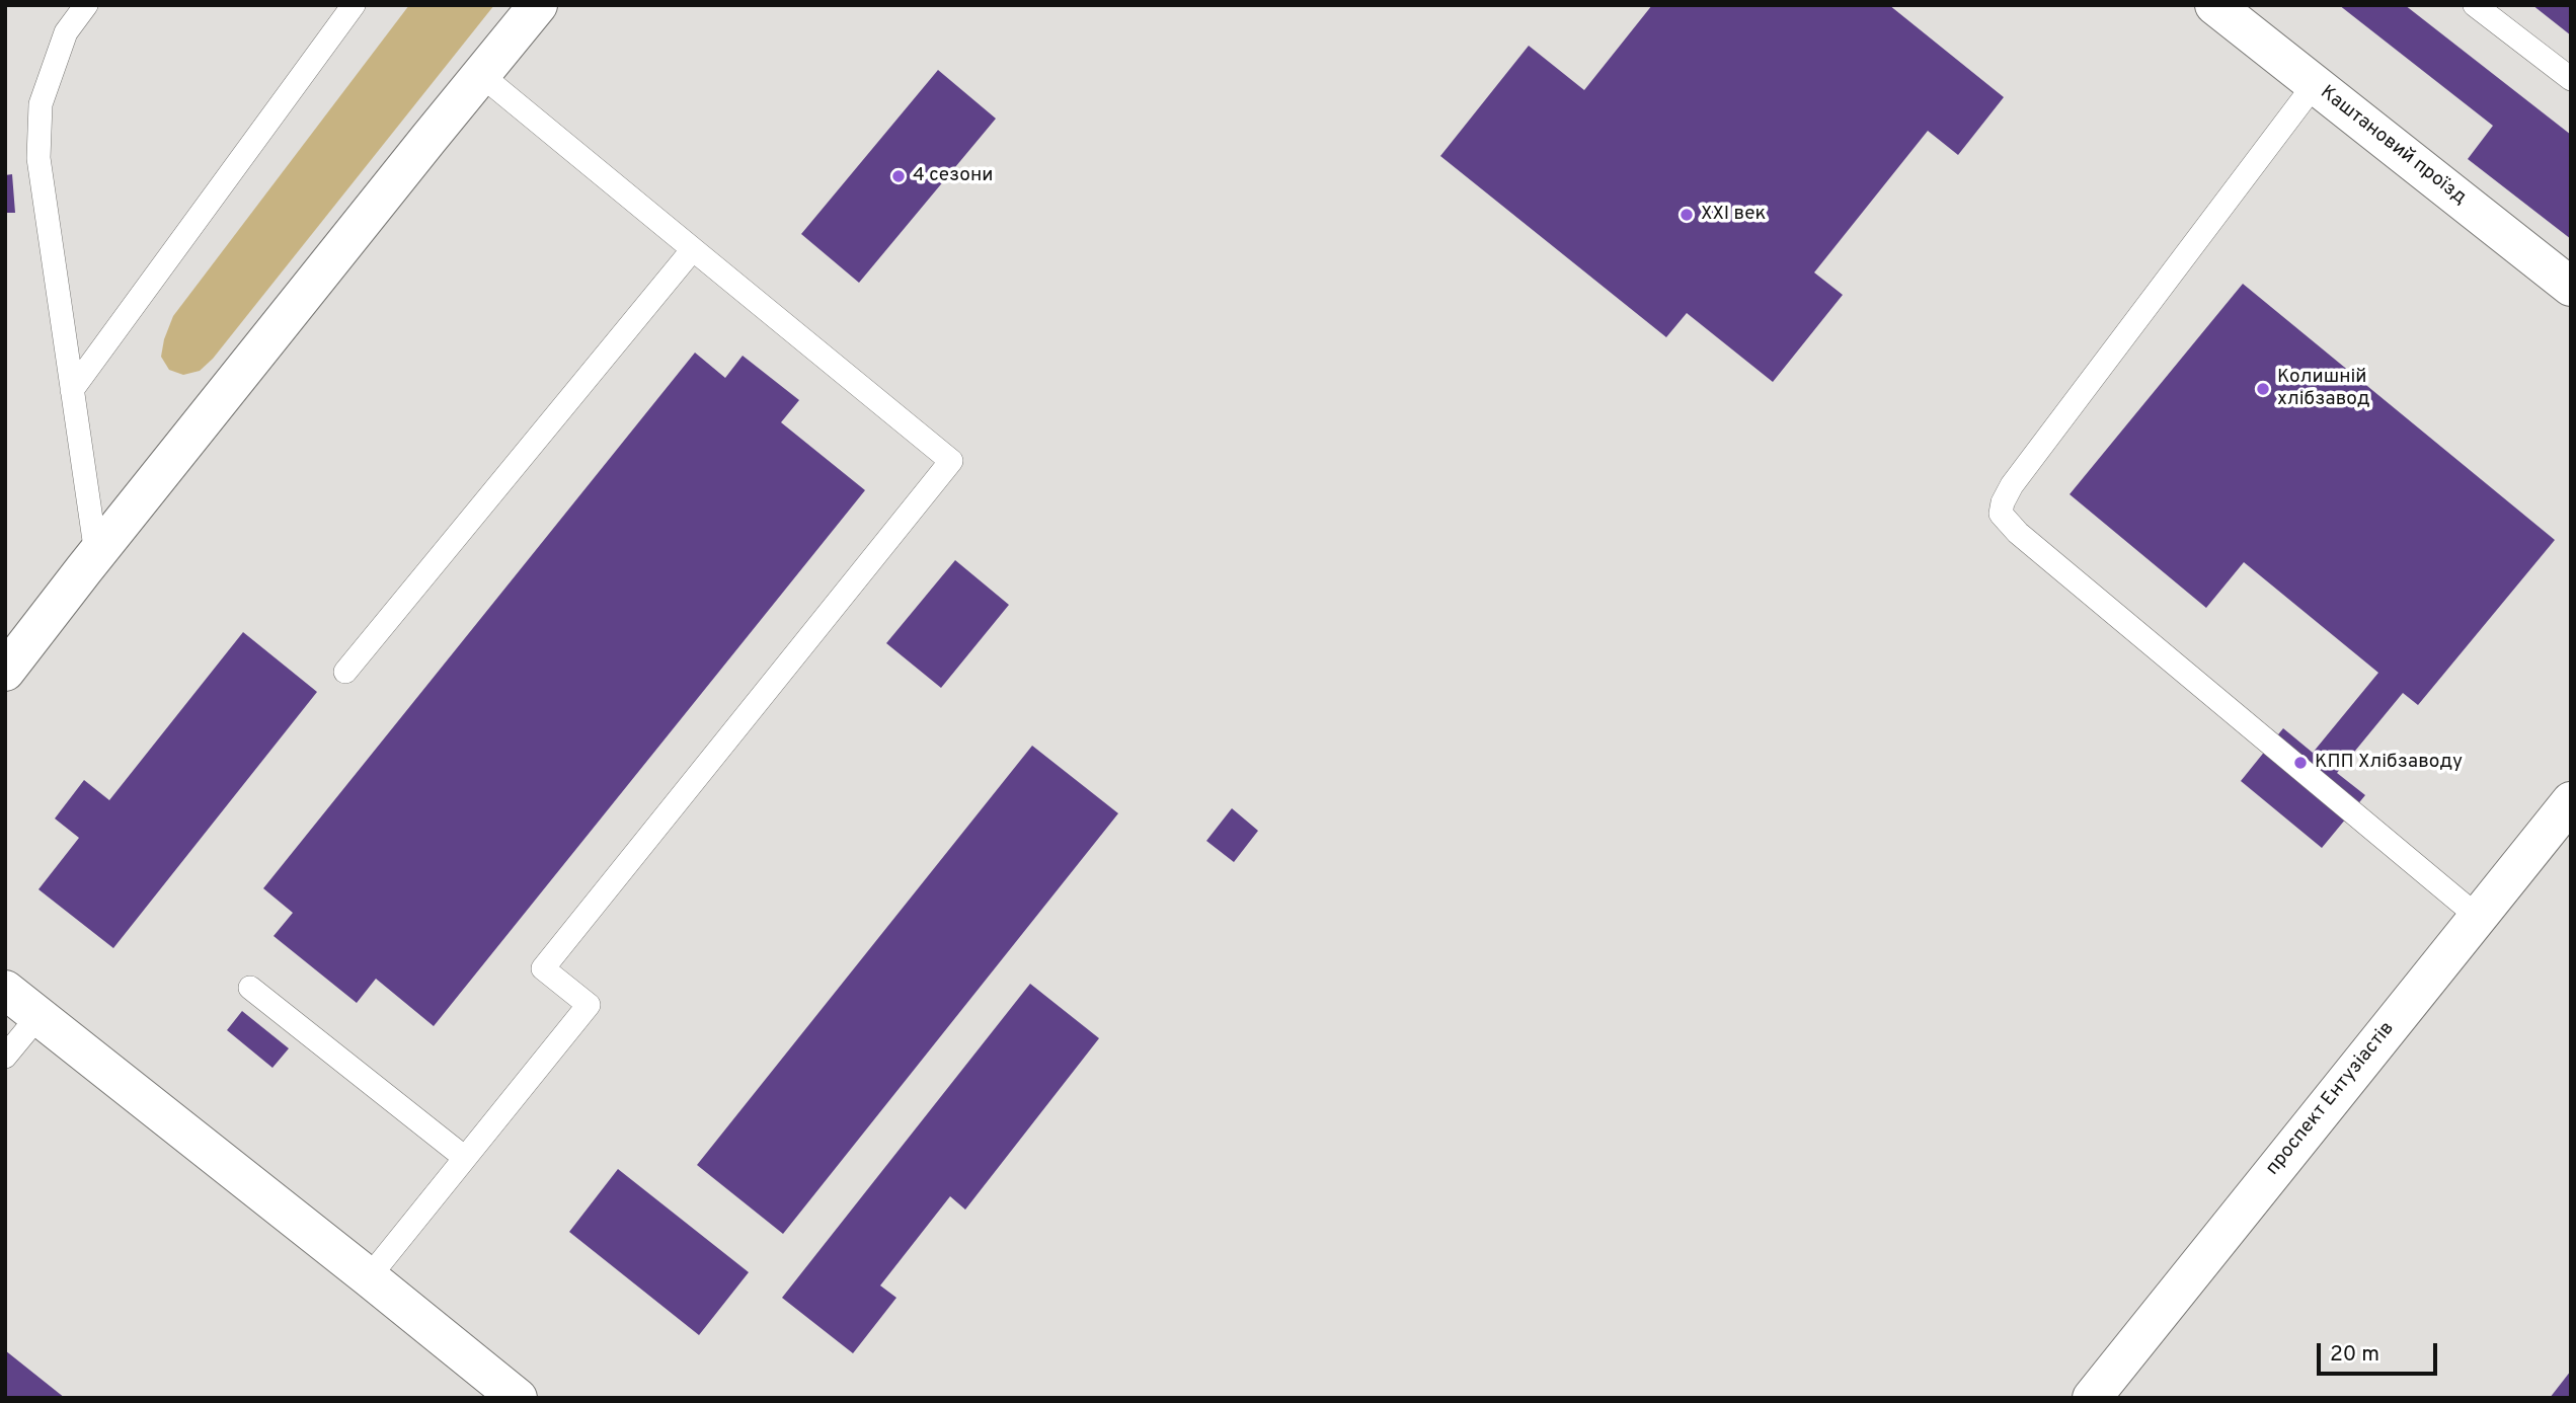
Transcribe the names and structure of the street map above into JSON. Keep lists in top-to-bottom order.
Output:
{
  "streets": {
    "street": ["Каштановий проїзд", "проспект Ентузіастів"]
  },
  "places": [
    "4 сезони",
    "XXI век",
    "Колишній хлібзавод",
    "КПП Хлібзаводу"
  ],
  "scale_bar": "20 m"
}
